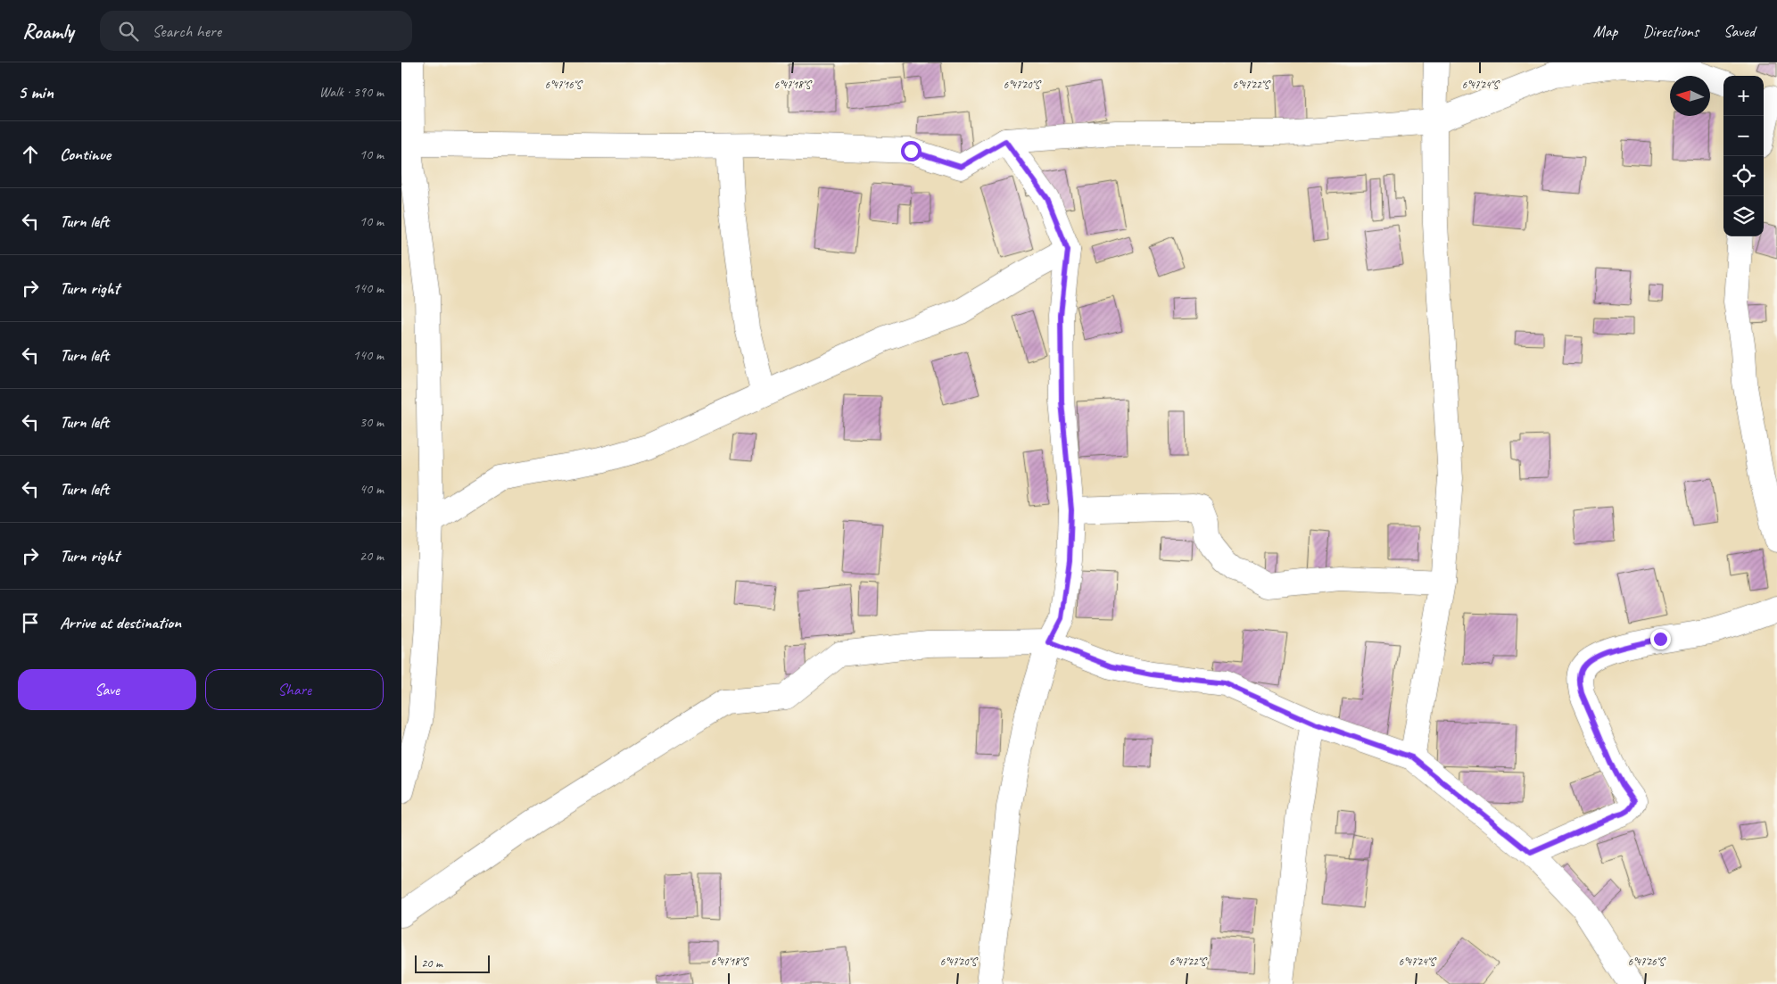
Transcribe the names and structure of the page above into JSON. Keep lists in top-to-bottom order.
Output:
{
  "scale_bar": "20 m",
  "north": "left",
  "page": {
    "header": "Roamly",
    "search": "Search here",
    "nav": ["Map", "Directions", "Saved"],
    "heading": ["5 min", "Walk · 390 m"],
    "map_buttons": ["+", "−"],
    "list": [
      ["Continue", "10 m"],
      ["Turn left", "10 m"],
      ["Turn right", "140 m"],
      ["Turn left", "140 m"],
      ["Turn left", "30 m"],
      ["Turn left", "40 m"],
      ["Turn right", "20 m"],
      "Arrive at destination"
    ],
    "buttons": ["Save", "Share"],
    "scale": "20 m"
  },
  "coordinates": [
    "6°47'16\"S",
    "6°47'18\"S",
    "6°47'20\"S",
    "6°47'22\"S",
    "6°47'24\"S",
    "6°47'26\"S"
  ]
}
